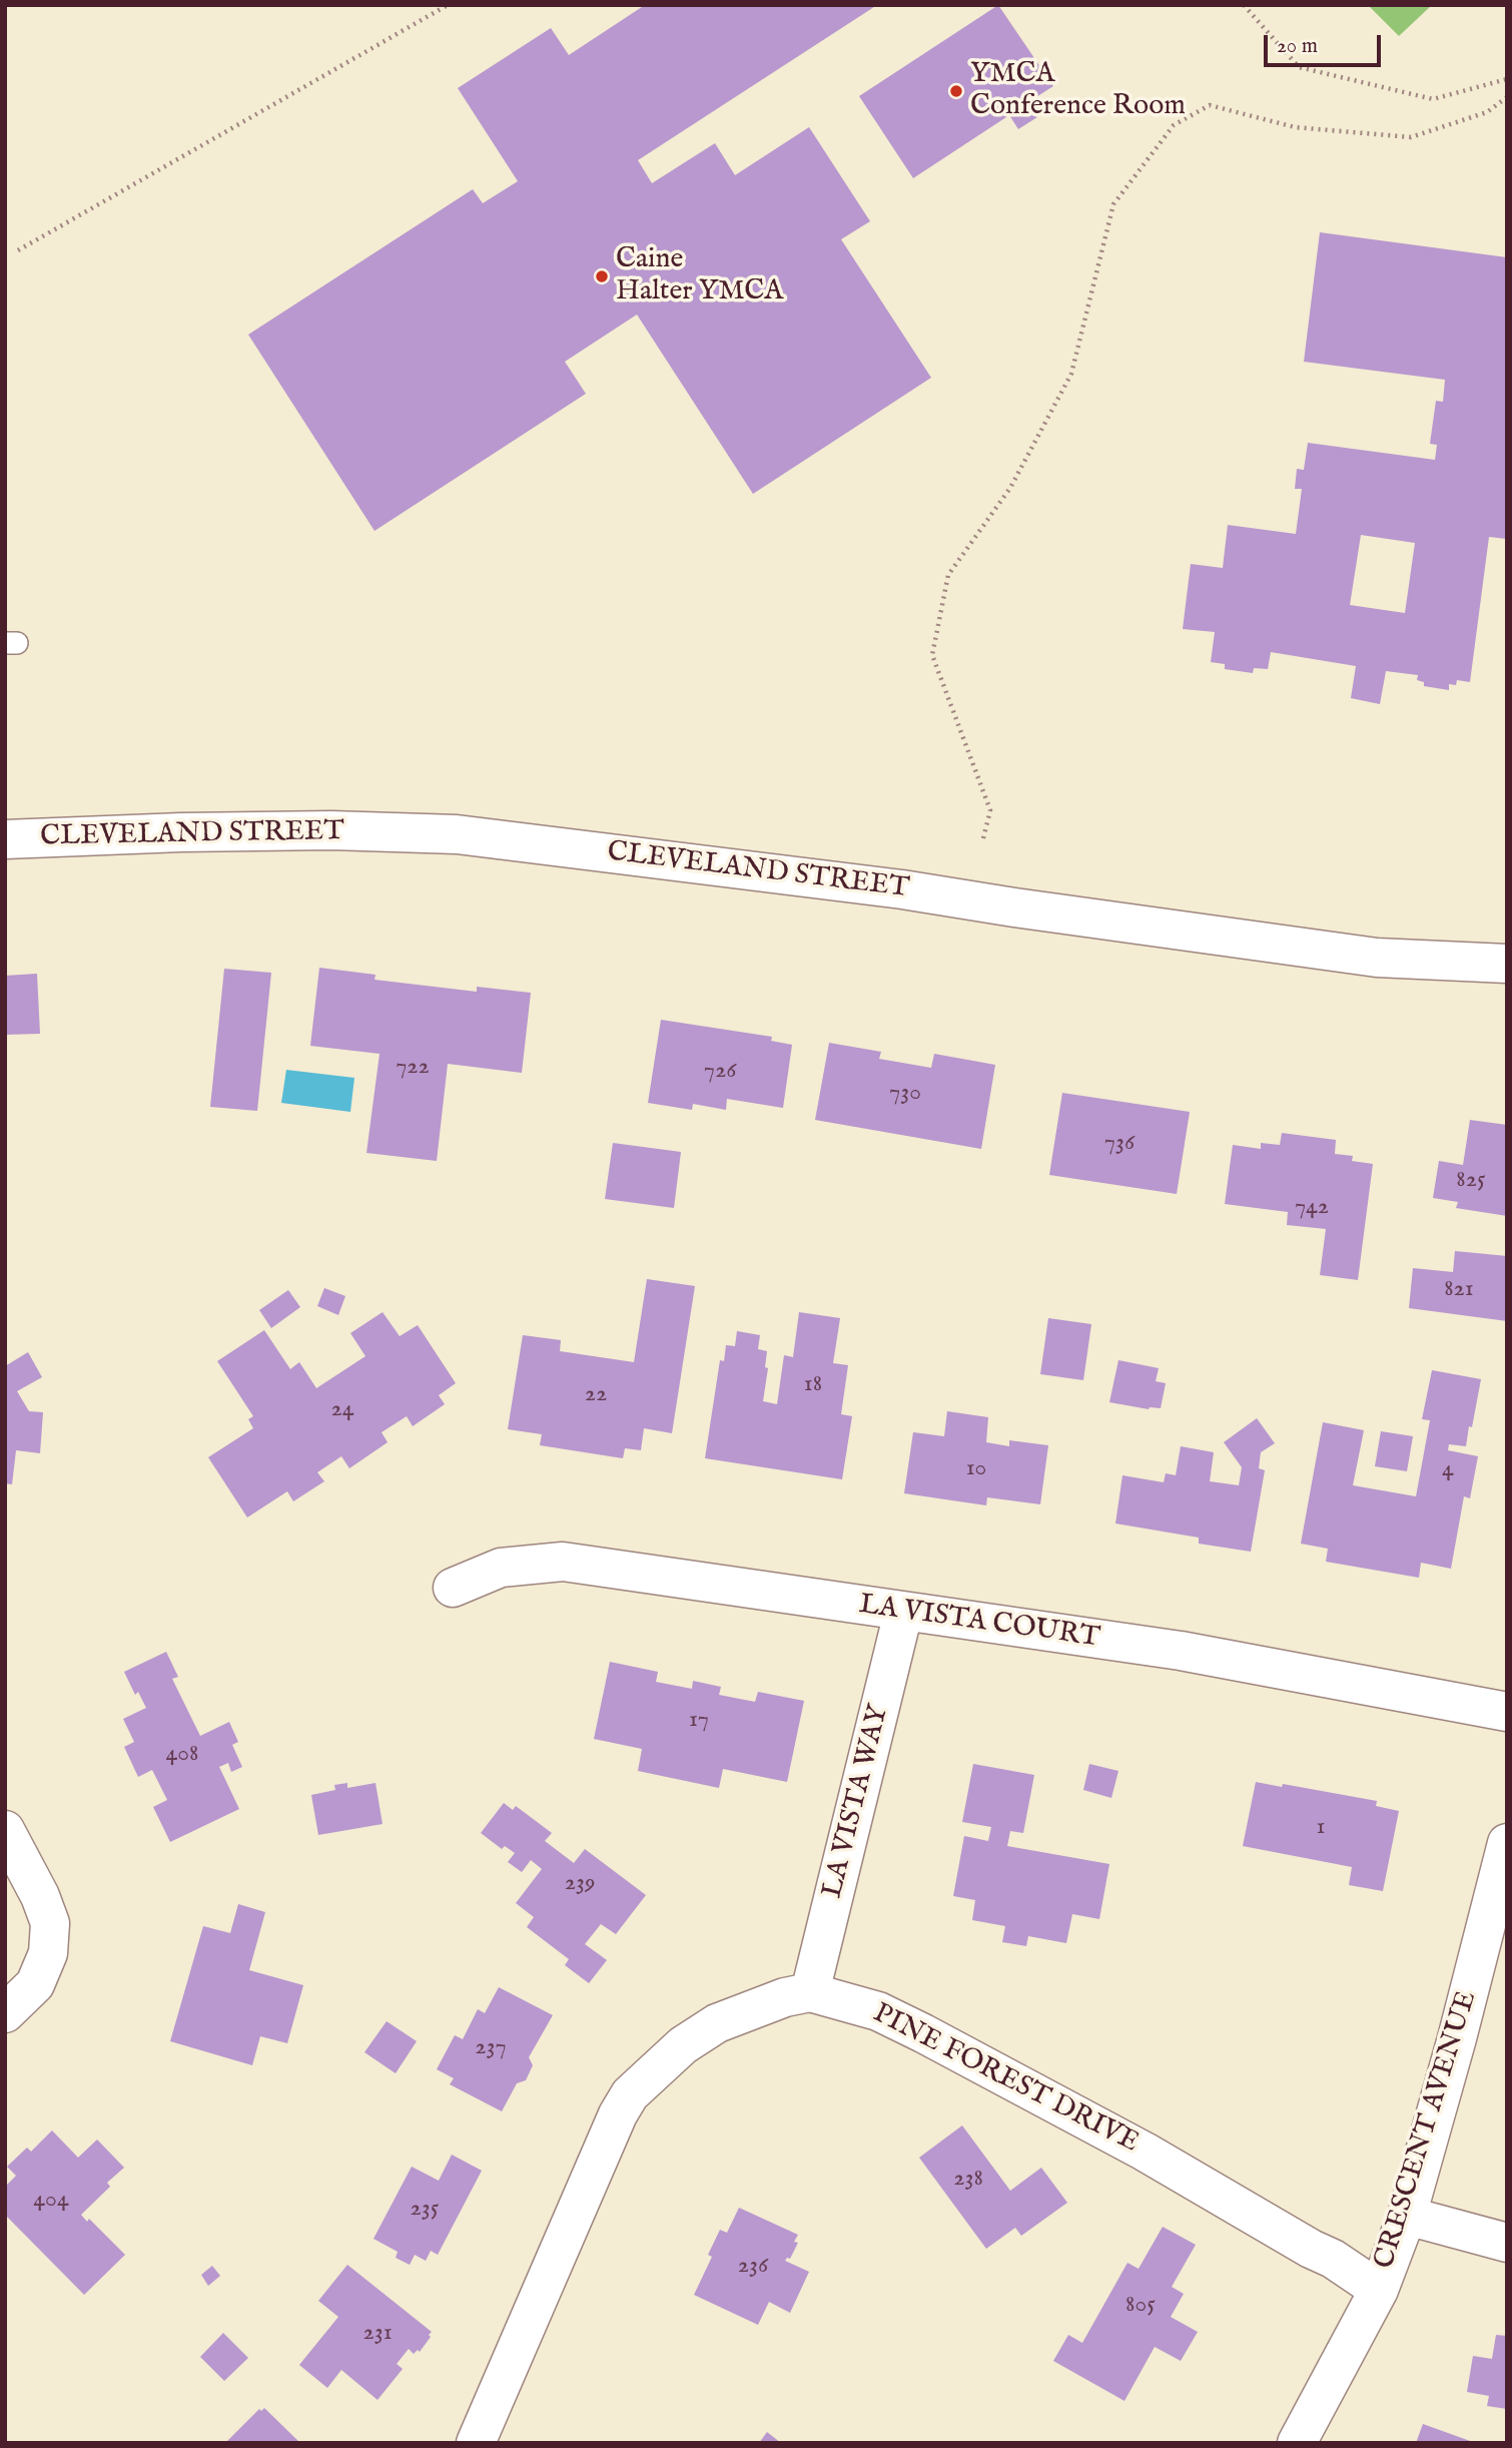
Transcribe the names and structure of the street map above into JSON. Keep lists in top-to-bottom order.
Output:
{
  "streets": {
    "street": [
      "CLEVELAND STREET",
      "LA VISTA COURT",
      "LA VISTA WAY",
      "PINE FOREST DRIVE",
      "CRESCENT AVENUE"
    ]
  },
  "crossings": [
    ["LA VISTA COURT", "LA VISTA WAY"],
    ["LA VISTA WAY", "PINE FOREST DRIVE"],
    ["PINE FOREST DRIVE", "CRESCENT AVENUE"]
  ],
  "places": ["YMCA Conference Room", "Caine Halter YMCA"],
  "house_numbers": [
    "722",
    "726",
    "730",
    "736",
    "825",
    "742",
    "821",
    "18",
    "22",
    "24",
    "10",
    "4",
    "17",
    "408",
    "1",
    "239",
    "237",
    "238",
    "404",
    "235",
    "236",
    "805",
    "231"
  ],
  "scale_bar": "20 m"
}
